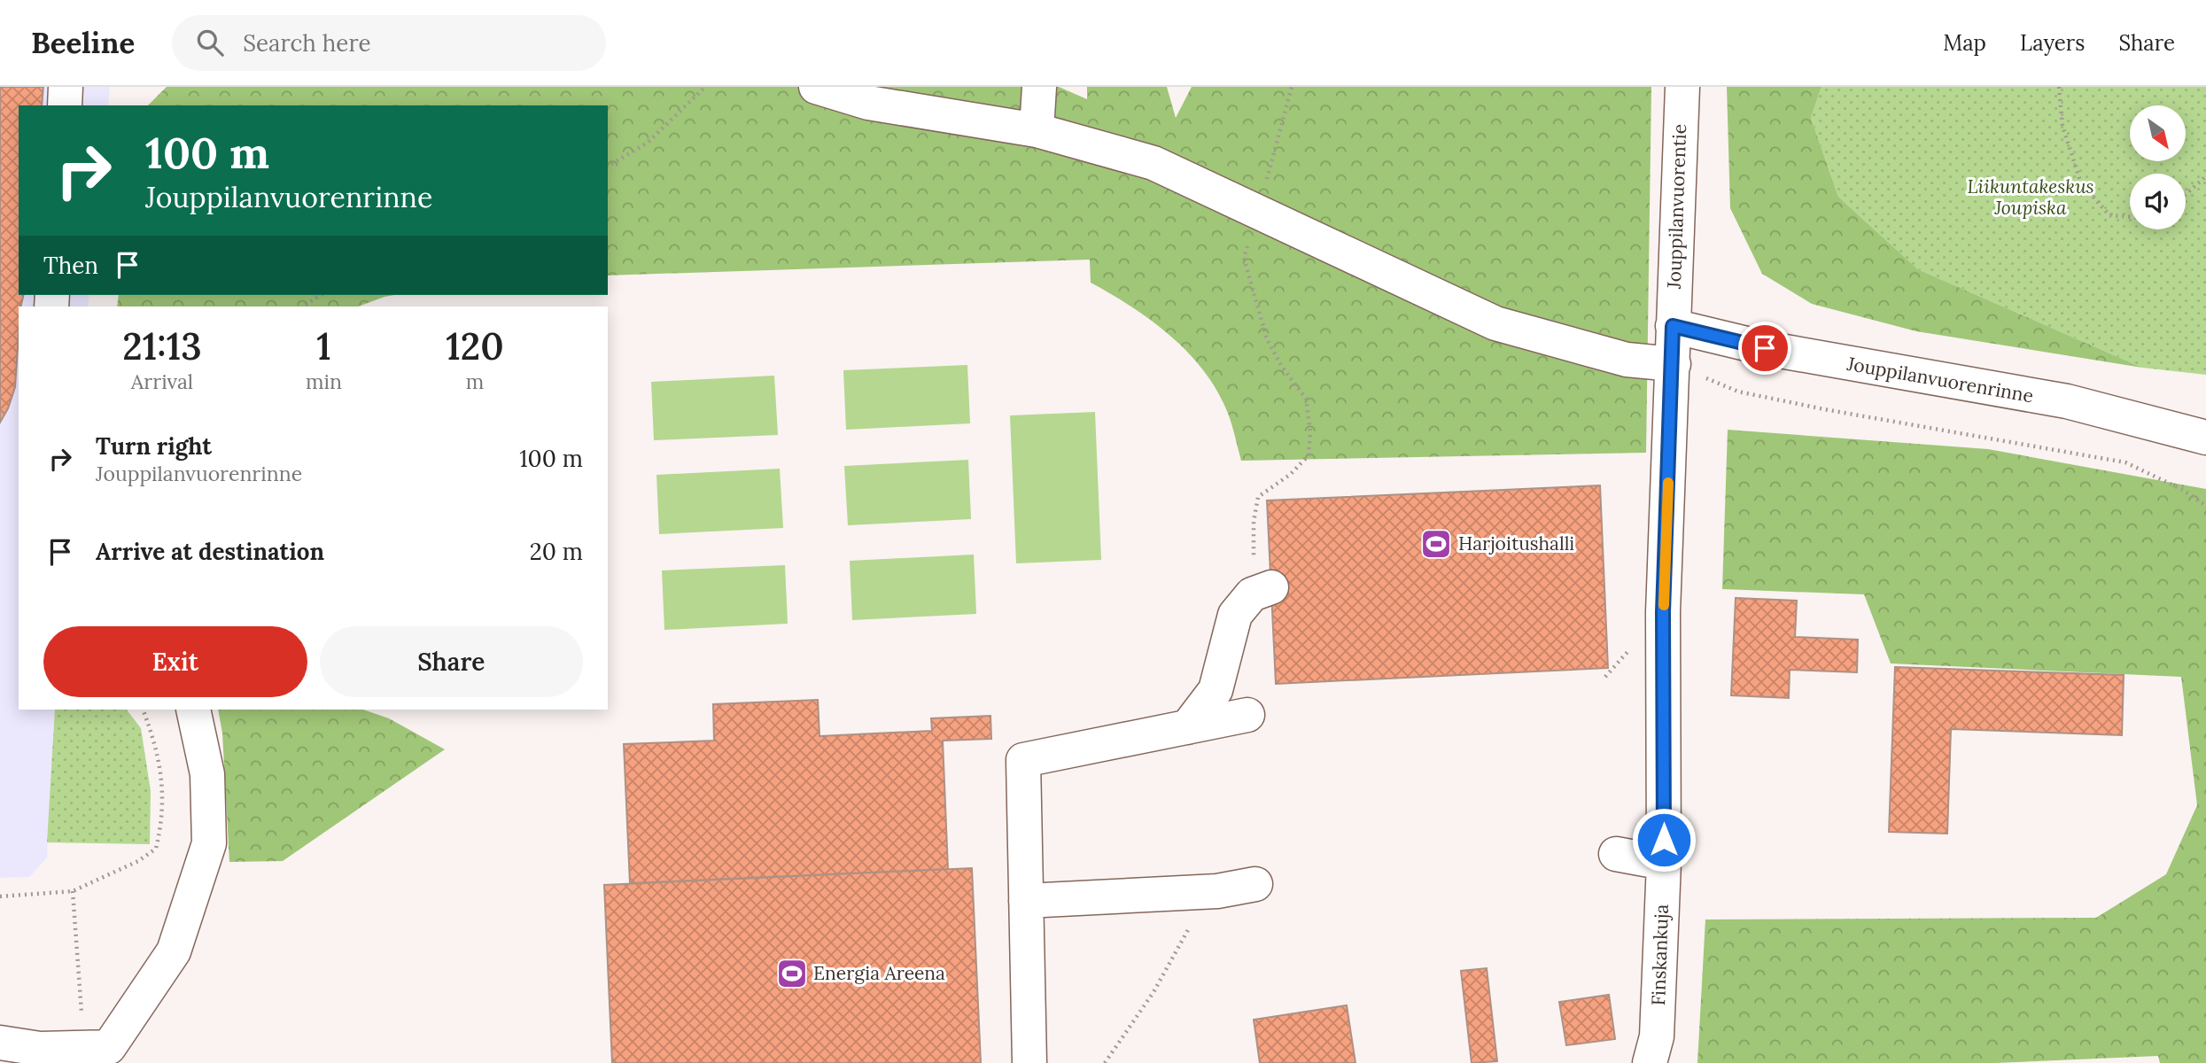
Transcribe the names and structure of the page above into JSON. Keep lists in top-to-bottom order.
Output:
{
  "streets": {
    "street": ["Jouppilanvuorentie", "Jouppilanvuorenrinne", "Finskankuja"]
  },
  "crossings": [
    ["Jouppilanvuorentie", "Jouppilanvuorenrinne"],
    ["Jouppilanvuorentie", "Finskankuja"],
    ["Jouppilanvuorenrinne", "Finskankuja"]
  ],
  "parks": ["Liikuntakeskus Joupiska"],
  "places": {
    "sports": ["Harjoitushalli", "Energia Areena"]
  },
  "north": "bottom right",
  "page": {
    "header": "Beeline",
    "search": "Search here",
    "nav": ["Map", "Layers", "Share"],
    "turn": ["100 m", "Jouppilanvuorenrinne"],
    "then": "Then",
    "eta": [
      "21:13",
      "Arrival",
      "1",
      "min",
      "120",
      "m"
    ],
    "list": [
      {
        "name": "Turn right",
        "note": "Jouppilanvuorenrinne",
        "value": "100 m"
      },
      {
        "name": "Arrive at destination",
        "value": "20 m"
      }
    ],
    "buttons": ["Exit", "Share"]
  }
}
